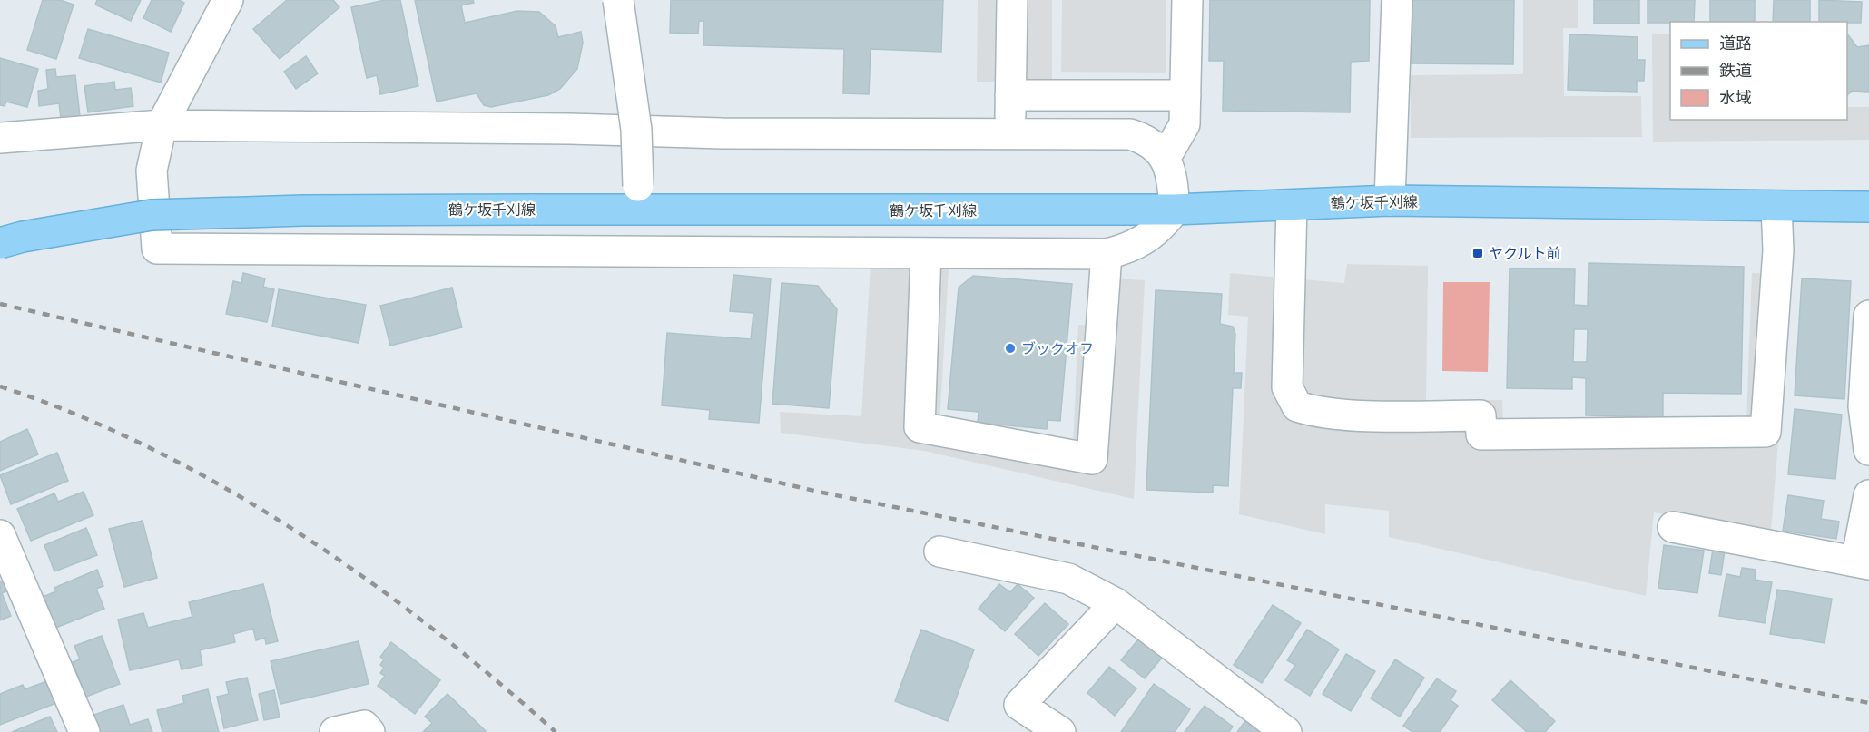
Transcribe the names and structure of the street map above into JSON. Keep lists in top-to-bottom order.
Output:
{
  "streets": {
    "main road": ["鶴ケ坂千刈線"]
  },
  "places": {
    "transit": ["ヤクルト前"],
    "other": ["ブックオフ"]
  },
  "legend": ["道路", "鉄道", "水域"]
}
